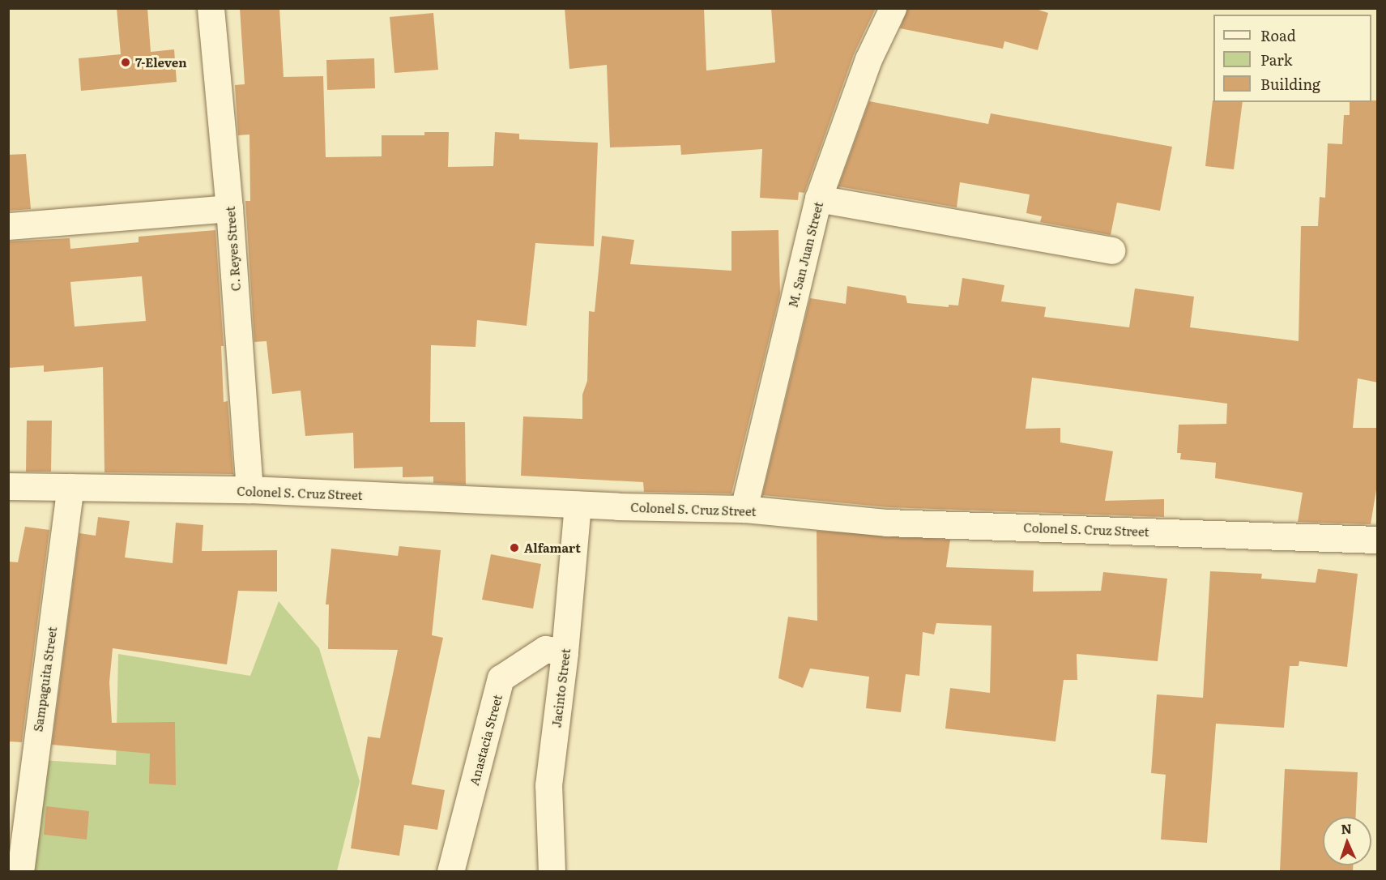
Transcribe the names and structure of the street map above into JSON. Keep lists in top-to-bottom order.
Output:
{
  "streets": {
    "street": [
      "C. Reyes Street",
      "M. San Juan Street",
      "Colonel S. Cruz Street",
      "Sampaguita Street",
      "Jacinto Street",
      "Anastacia Street"
    ]
  },
  "crossings": [
    ["C. Reyes Street", "Colonel S. Cruz Street"],
    ["M. San Juan Street", "Colonel S. Cruz Street"],
    ["Colonel S. Cruz Street", "Sampaguita Street"],
    ["Colonel S. Cruz Street", "Jacinto Street"],
    ["Jacinto Street", "Anastacia Street"]
  ],
  "places": ["7-Eleven", "Alfamart"],
  "legend": ["Road", "Park", "Building"],
  "north": "top"
}
